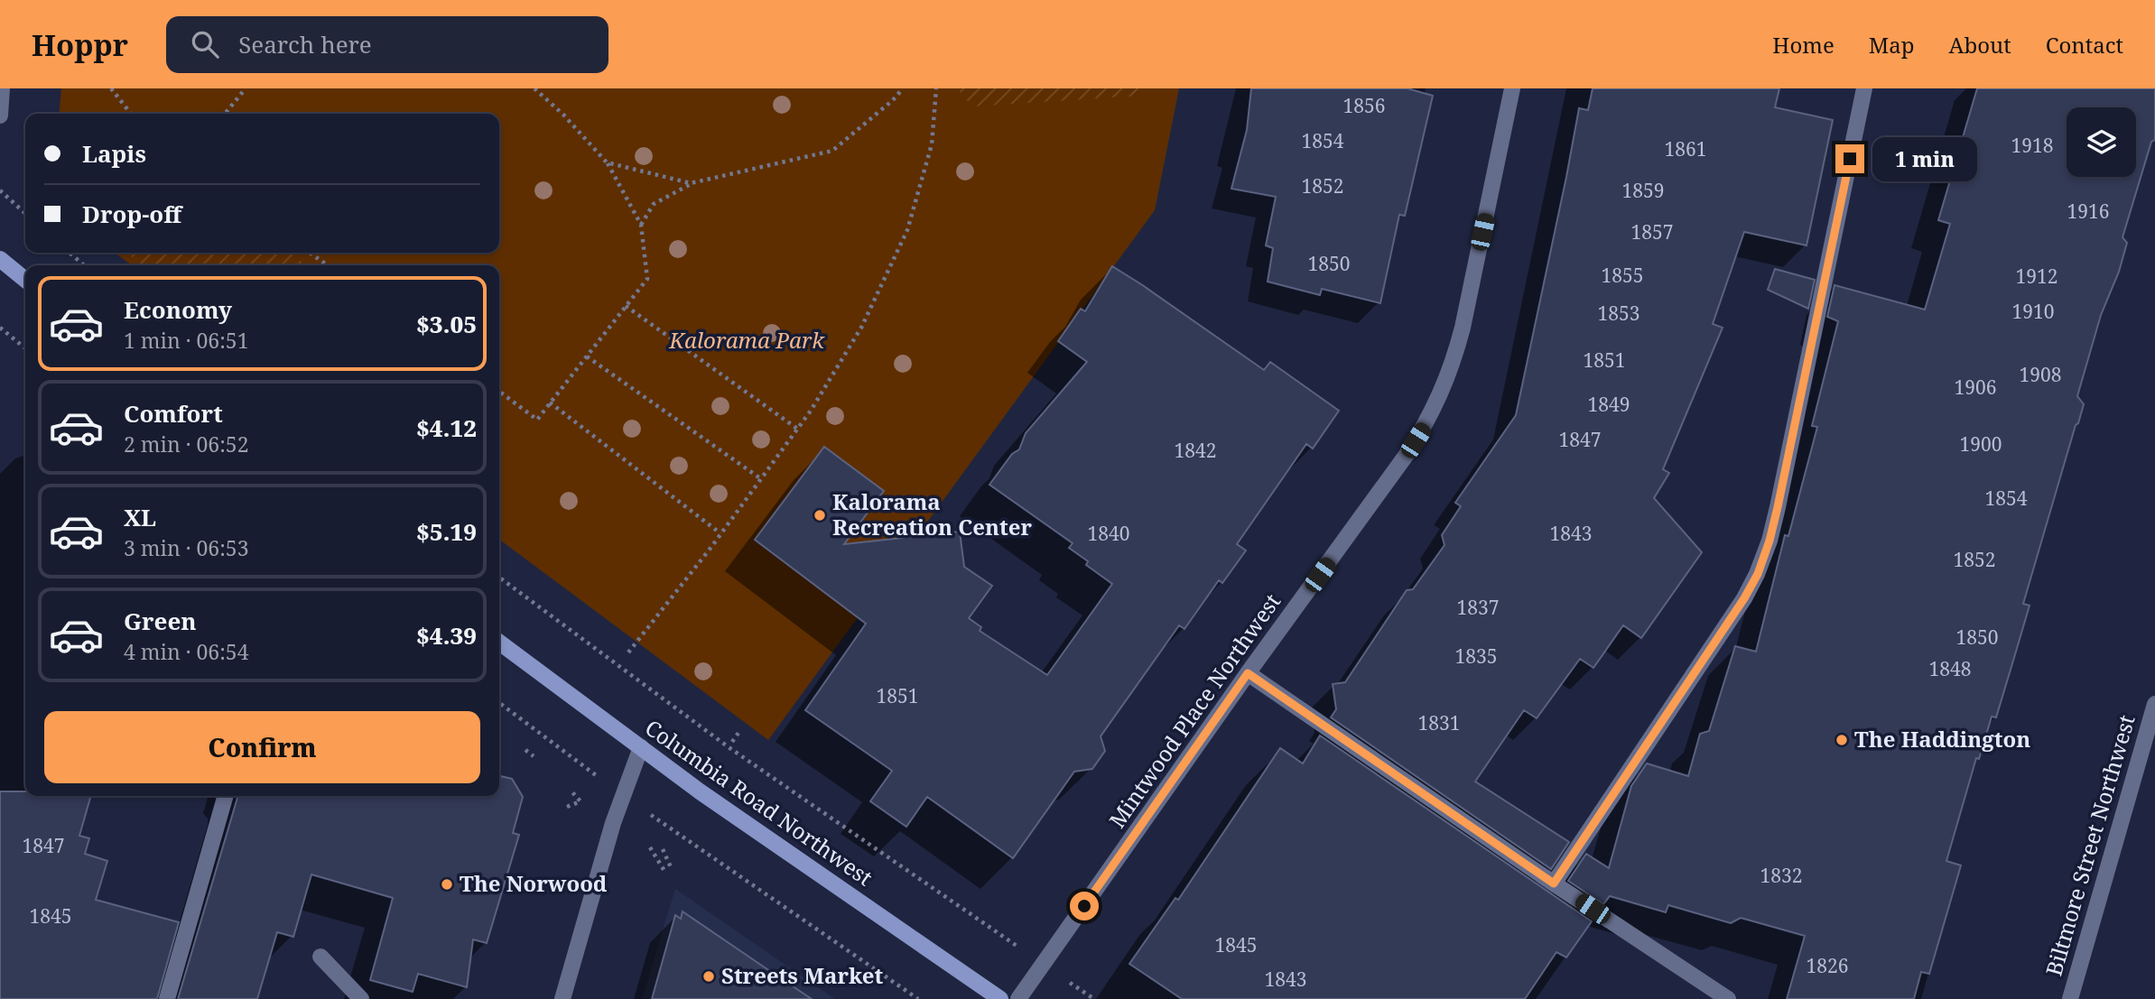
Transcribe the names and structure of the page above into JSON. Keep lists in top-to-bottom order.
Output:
{
  "streets": {
    "main road": ["Columbia Road Northwest"],
    "street": ["Mintwood Place Northwest", "Biltmore Street Northwest"]
  },
  "parks": ["Kalorama Park"],
  "places": [
    "Kalorama Recreation Center",
    "The Haddington",
    "The Norwood",
    "Streets Market"
  ],
  "house_numbers": [
    "1856",
    "1854",
    "1918",
    "1861",
    "1852",
    "1859",
    "1916",
    "1857",
    "1850",
    "1855",
    "1912",
    "1910",
    "1853",
    "1851",
    "1908",
    "1906",
    "1849",
    "1847",
    "1900",
    "1842",
    "1854",
    "1840",
    "1843",
    "1852",
    "1837",
    "1850",
    "1835",
    "1848",
    "1851",
    "1831",
    "1847",
    "1832",
    "1845",
    "1845",
    "1826",
    "1843"
  ],
  "page": {
    "header": "Hoppr",
    "search": "Search here",
    "nav": [
      "Home",
      "Map",
      "About",
      "Contact"
    ],
    "banner": ["Lapis", "Drop-off"],
    "bubble": "1 min",
    "list": [
      {
        "name": "Economy",
        "note": "1 min · 06:51",
        "value": "$3.05"
      },
      {
        "name": "Comfort",
        "note": "2 min · 06:52",
        "value": "$4.12"
      },
      {
        "name": "XL",
        "note": "3 min · 06:53",
        "value": "$5.19"
      },
      {
        "name": "Green",
        "note": "4 min · 06:54",
        "value": "$4.39"
      }
    ],
    "buttons": "Confirm"
  }
}
